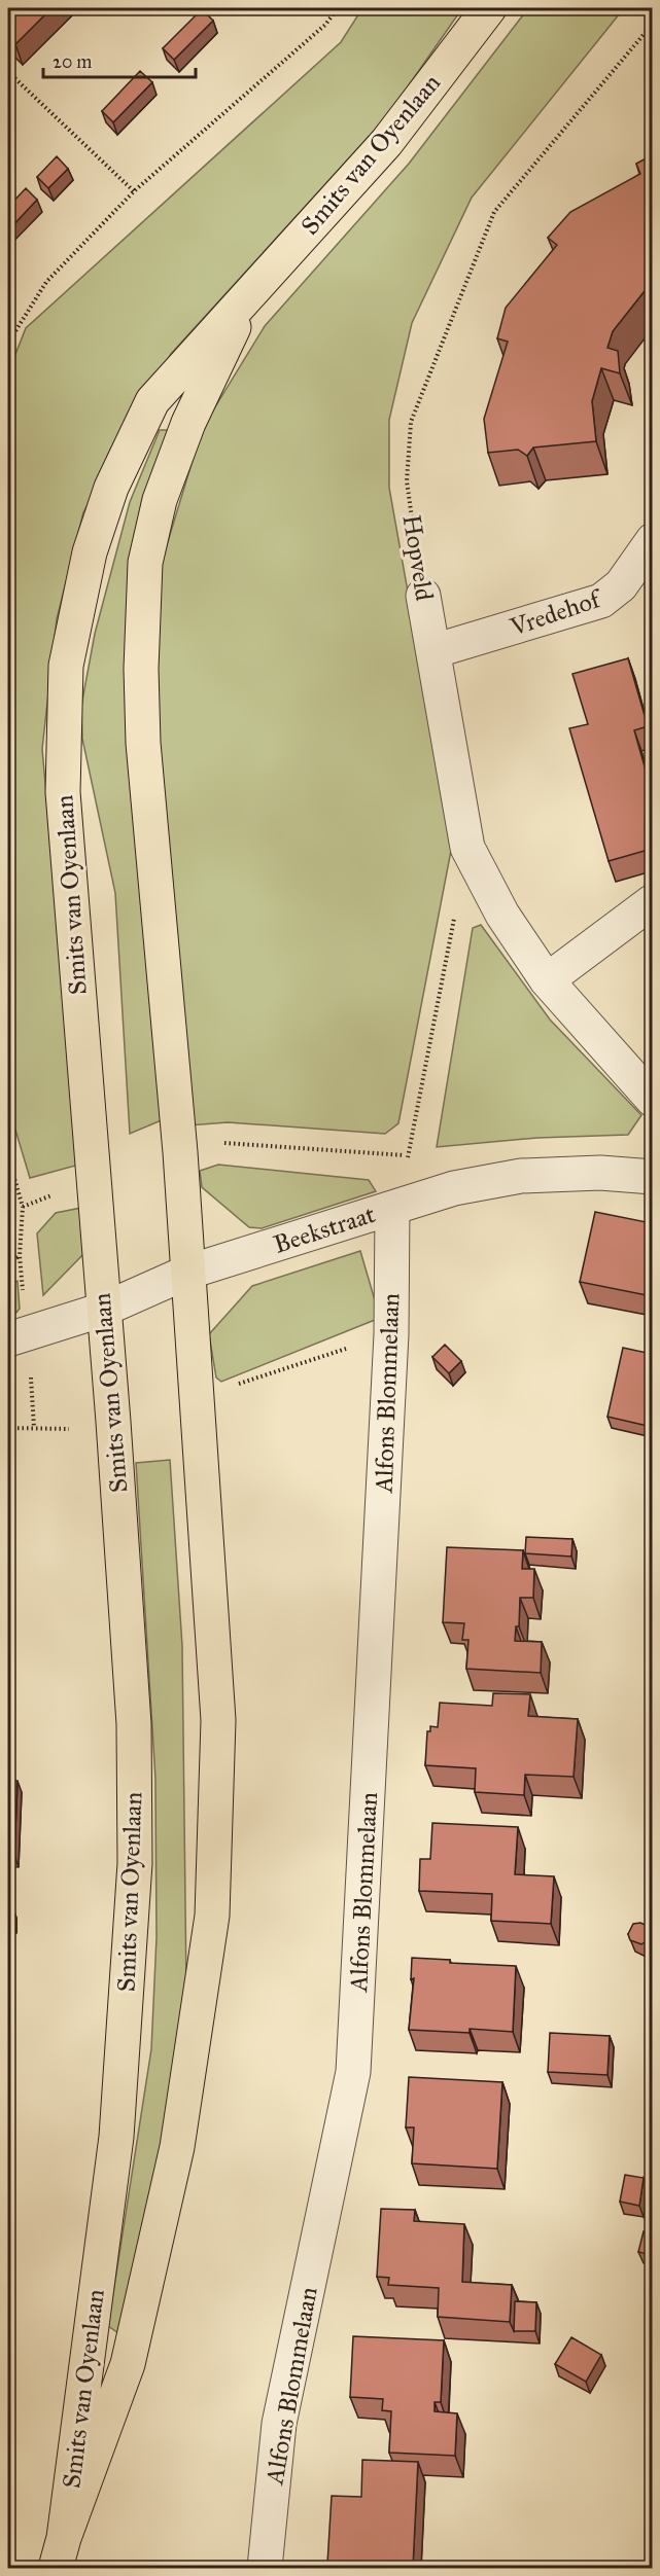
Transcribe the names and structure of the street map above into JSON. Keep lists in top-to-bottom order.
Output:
{
  "streets": {
    "main road": ["Smits van Oyenlaan"],
    "street": [
      "Hopveld",
      "Vredehof",
      "Beekstraat",
      "Alfons Blommelaan"
    ]
  },
  "crossings": [
    ["Smits van Oyenlaan", "Beekstraat"],
    ["Hopveld", "Vredehof"],
    ["Beekstraat", "Alfons Blommelaan"]
  ],
  "scale_bar": "20 m"
}
